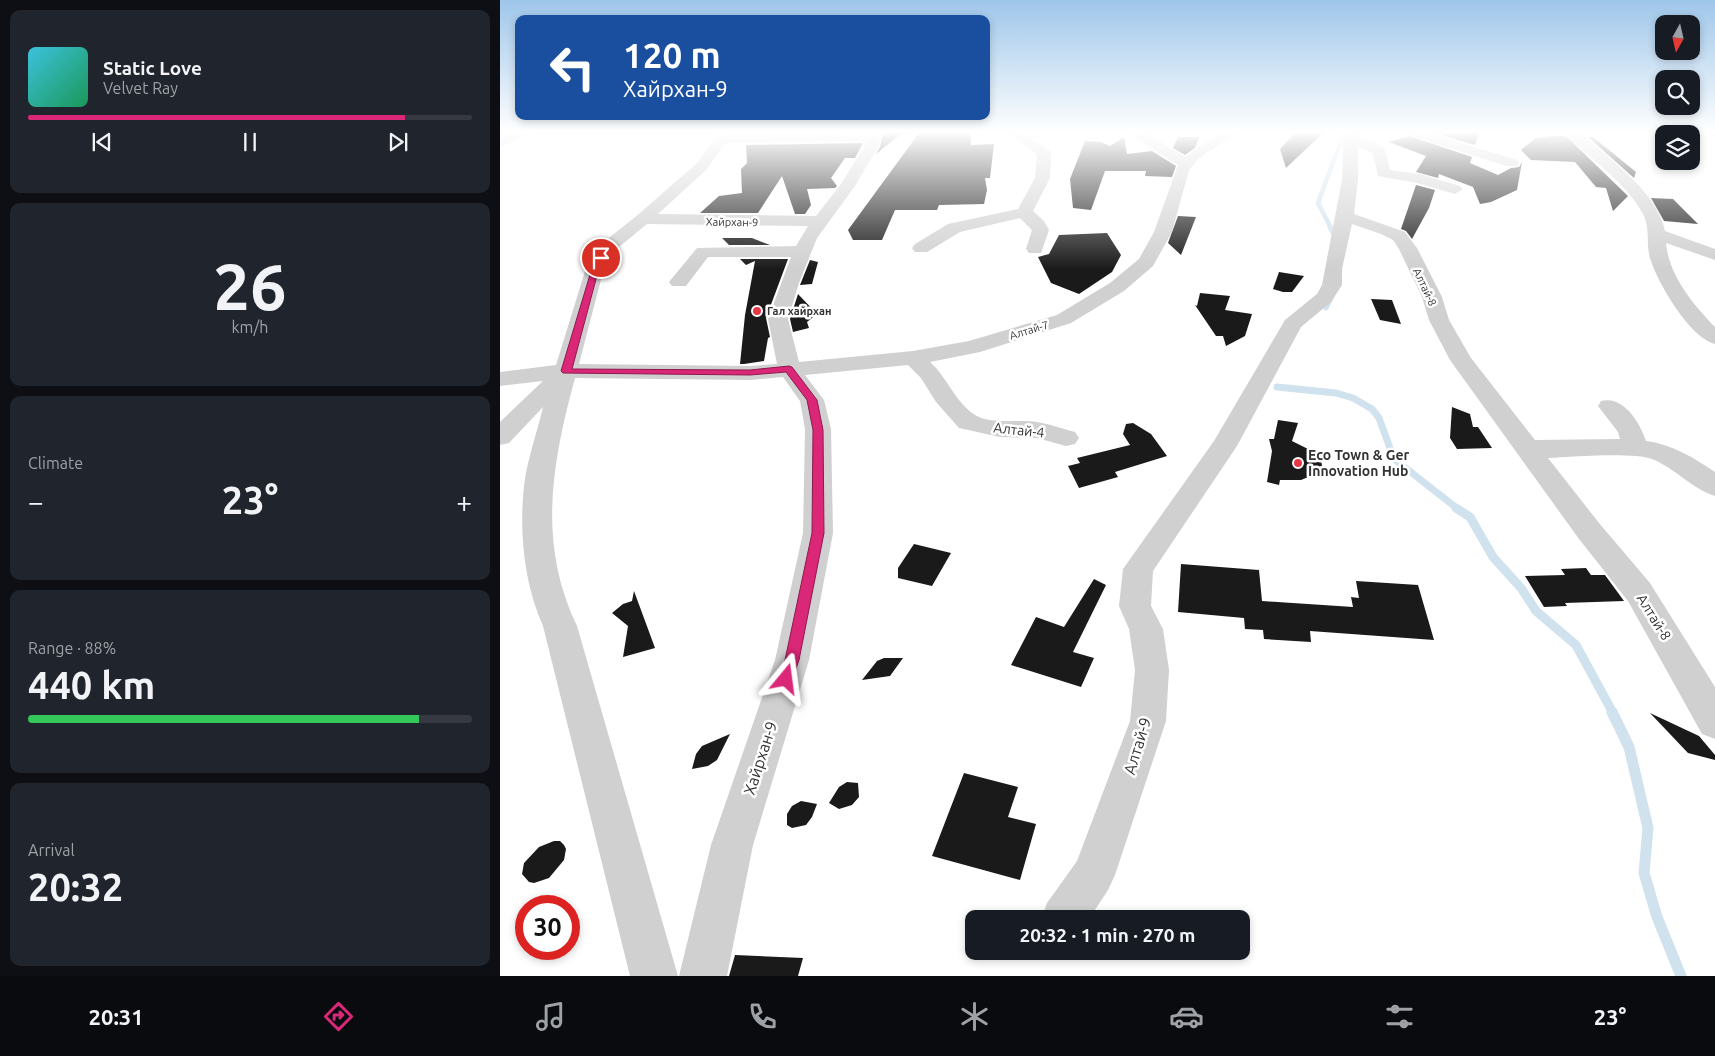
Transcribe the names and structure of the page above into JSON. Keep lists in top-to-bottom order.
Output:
{
  "streets": {
    "street": [
      "Хайрхан-9",
      "Алтай-8",
      "Алтай-7",
      "Алтай-4",
      "Алтай-9"
    ]
  },
  "crossings": [
    ["Хайрхан-9", "Алтай-7"],
    ["Алтай-8", "Алтай-9"],
    ["Алтай-7", "Алтай-4"]
  ],
  "places": ["Гал хайрхан", "Eco Town & Ger Innovation Hub"],
  "north": "bottom",
  "page": {
    "turn": ["120 m", "Хайрхан-9"],
    "song": ["Static Love", "Velvet Ray"],
    "tile": [
      ["26", "km/h"],
      "Climate",
      ["Range · 88%", "440 km"],
      ["Arrival", "20:32"]
    ],
    "heat": ["−", "23°", "+"],
    "limit": "30",
    "trip": "20:32 · 1 min · 270 m",
    "tabs": ["20:31", "23°"]
  }
}
